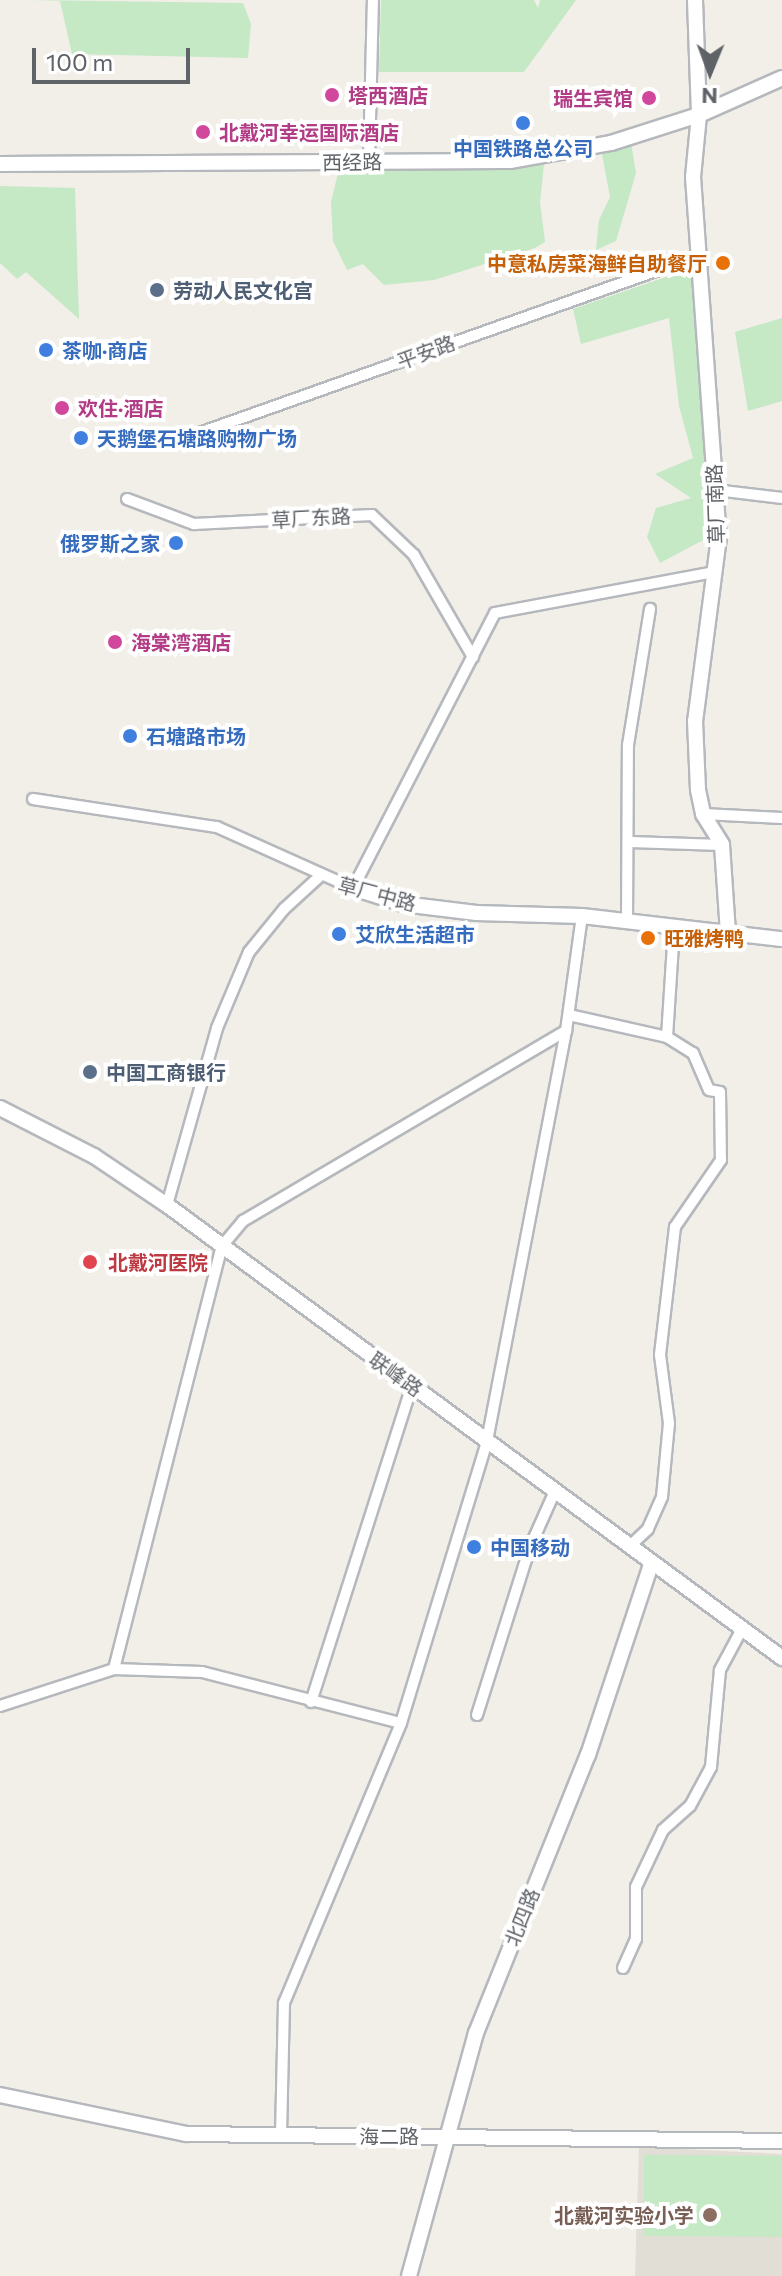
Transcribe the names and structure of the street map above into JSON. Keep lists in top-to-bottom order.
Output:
{
  "streets": {
    "street": [
      "西经路",
      "平安路",
      "草厂南路",
      "草厂东路",
      "草厂中路",
      "联峰路",
      "北四路",
      "海二路"
    ]
  },
  "crossings": [
    ["西经路", "草厂南路"],
    ["平安路", "草厂南路"],
    ["草厂南路", "草厂中路"],
    ["联峰路", "北四路"],
    ["北四路", "海二路"]
  ],
  "places": [
    "塔西酒店",
    "瑞生宾馆",
    "中国铁路总公司",
    "北戴河幸运国际酒店",
    "中意私房菜海鲜自助餐厅",
    "劳动人民文化宫",
    "茶咖·商店",
    "欢住·酒店",
    "天鹅堡石塘路购物广场",
    "俄罗斯之家",
    "海棠湾酒店",
    "石塘路市场",
    "艾欣生活超市",
    "旺雅烤鸭",
    "中国工商银行",
    "北戴河医院",
    "中国移动",
    "北戴河实验小学"
  ],
  "scale_bar": "100 m",
  "north": "bottom"
}
